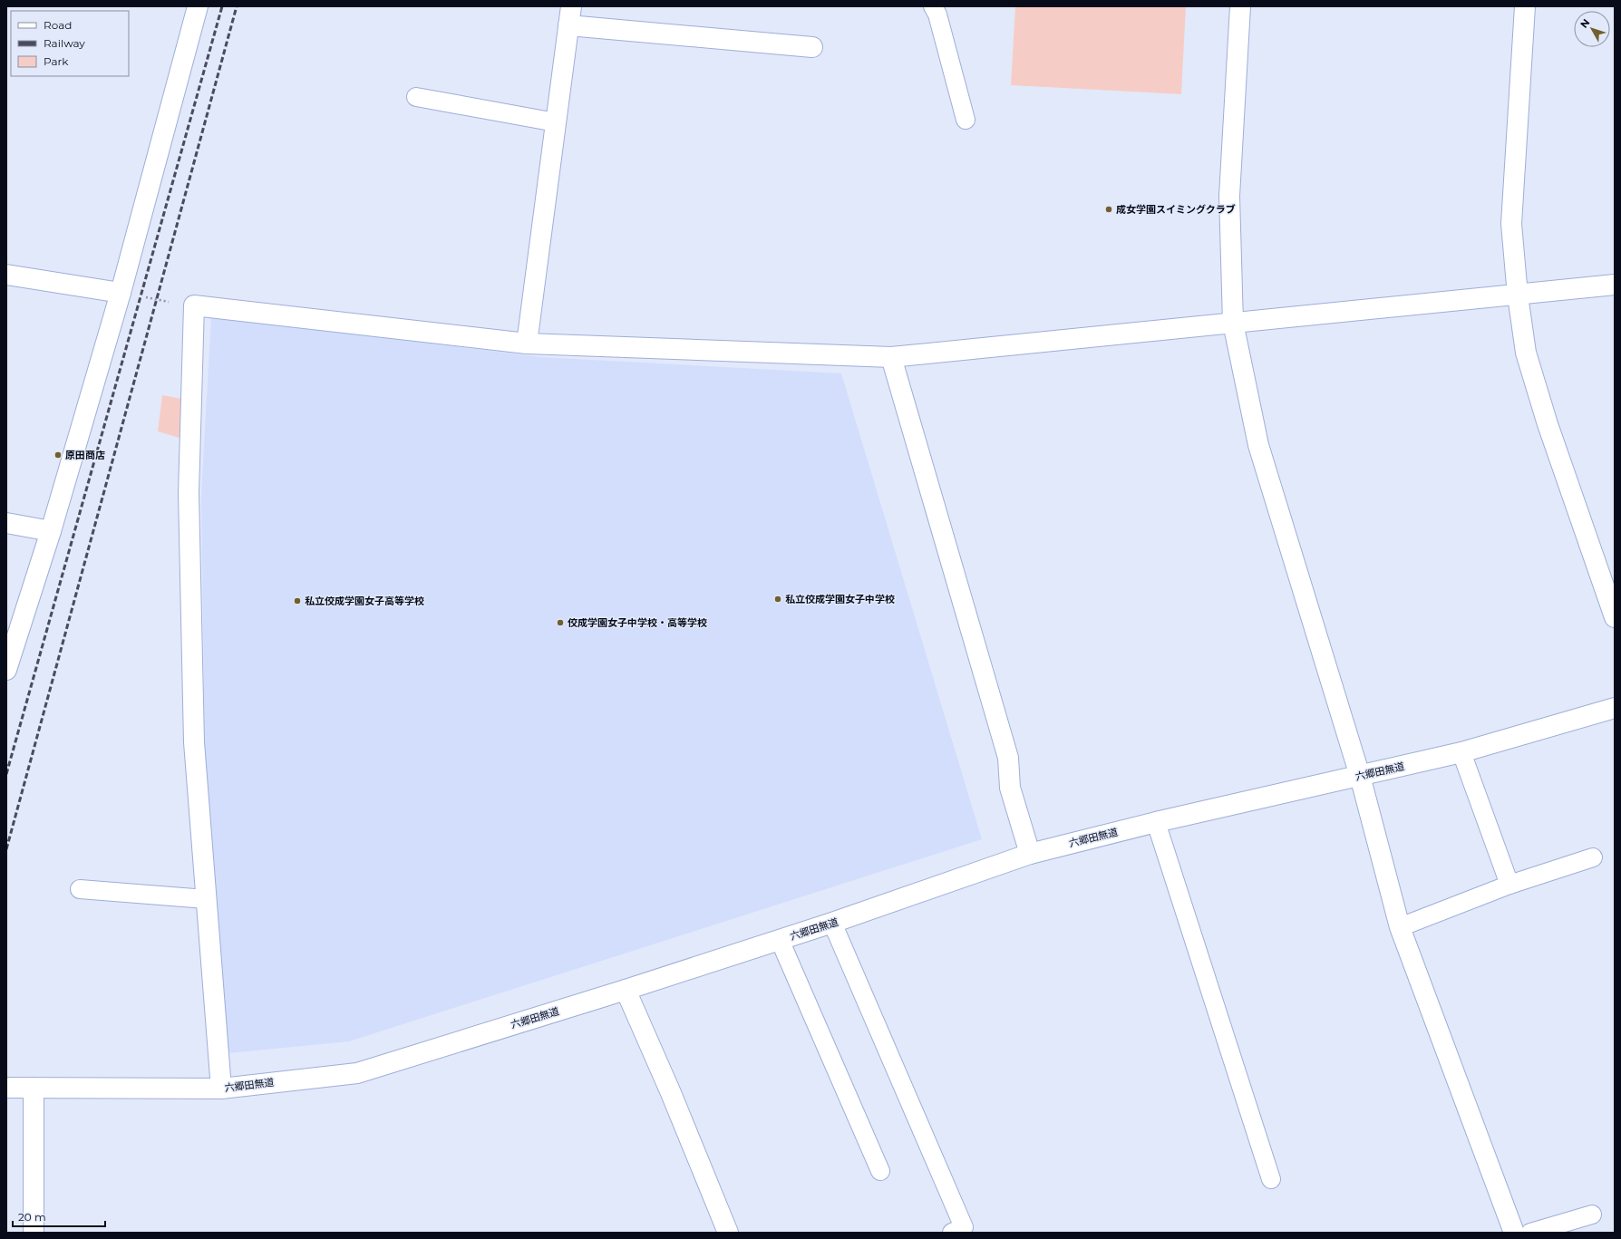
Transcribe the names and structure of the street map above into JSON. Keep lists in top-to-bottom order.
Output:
{
  "streets": {
    "street": ["六郷田無道"]
  },
  "places": [
    "成女学園スイミングクラブ",
    "原田商店",
    "私立佼成学園女子中学校",
    "私立佼成学園女子高等学校",
    "佼成学園女子中学校・高等学校"
  ],
  "legend": ["Road", "Railway", "Park"],
  "scale_bar": "20 m",
  "north": "top left"
}
